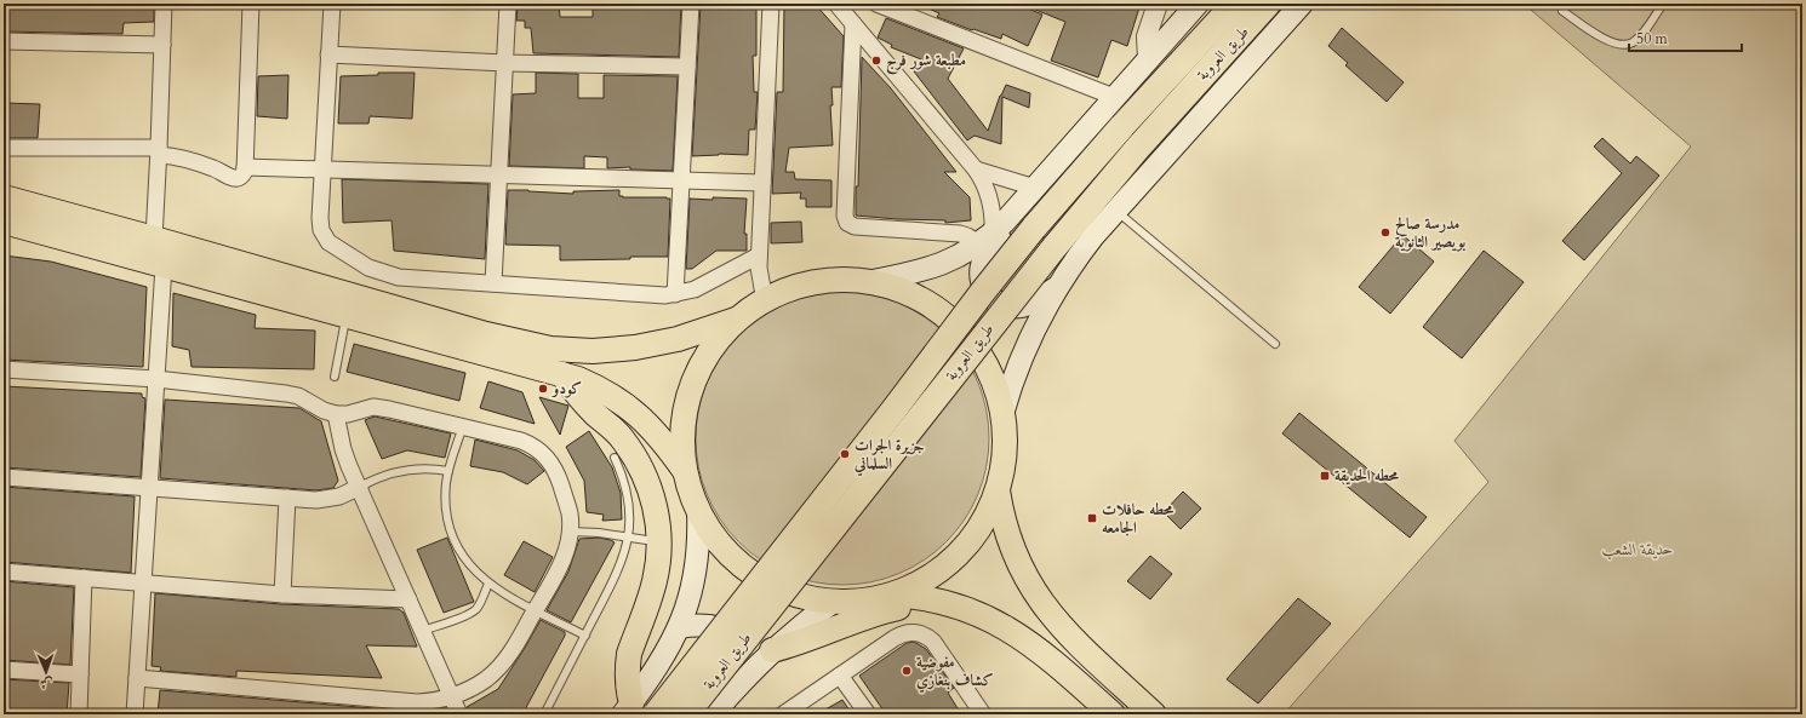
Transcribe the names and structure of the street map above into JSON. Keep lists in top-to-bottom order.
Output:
{
  "streets": {
    "highway": ["طريق العروبة"]
  },
  "parks": ["حديقة الشعب"],
  "places": {
    "other": [
      "مطبعة شور فرج",
      "مدرسة صالح بويصير الثانوية",
      "كودو",
      "جزيرة الجرات السلماني",
      "مفوضية كشاف بنغازي"
    ],
    "transit": ["محطه الحديقة", "محطه حافلات الجامعه"]
  },
  "scale_bar": "50 m",
  "north": "bottom"
}
